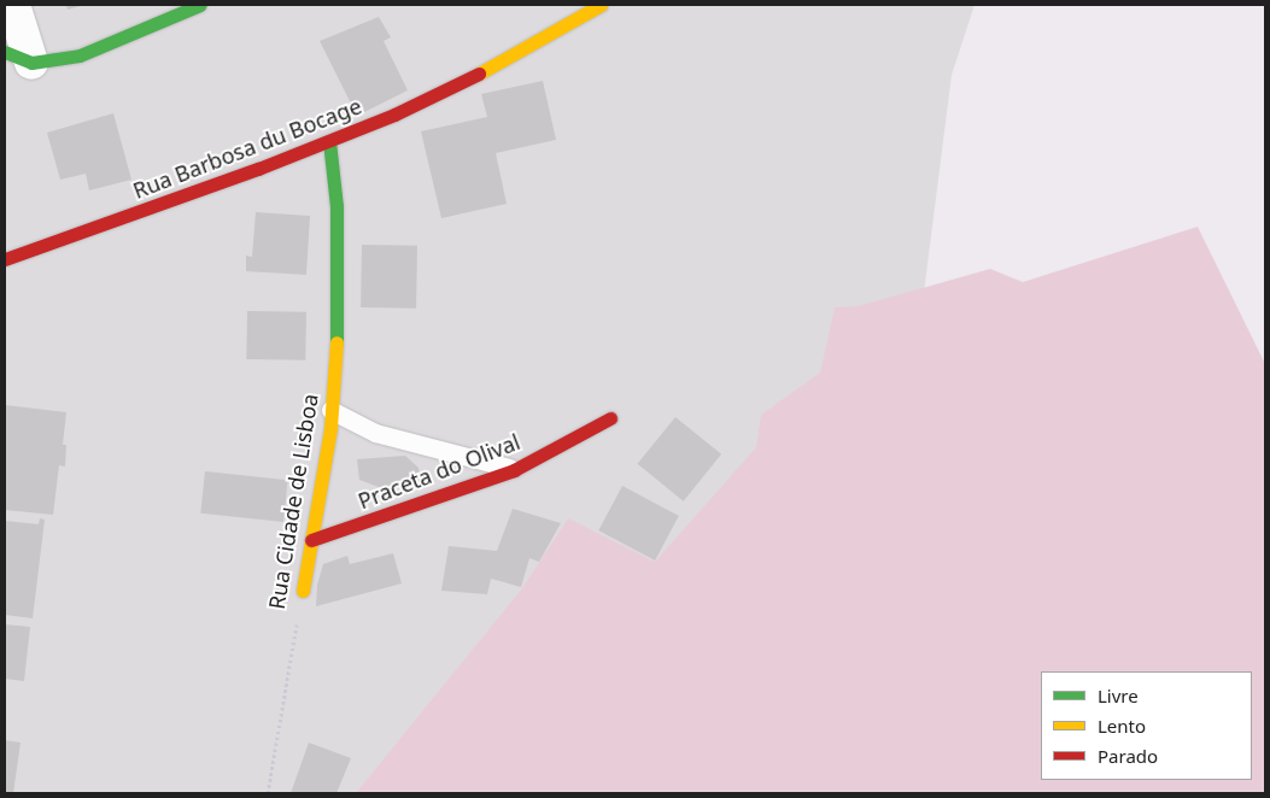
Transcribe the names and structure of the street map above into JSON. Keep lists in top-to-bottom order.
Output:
{
  "streets": {
    "street": ["Rua Barbosa du Bocage", "Praceta do Olival", "Rua Cidade de Lisboa"]
  },
  "crossings": [
    ["Rua Barbosa du Bocage", "Rua Cidade de Lisboa"],
    ["Praceta do Olival", "Rua Cidade de Lisboa"]
  ],
  "legend": ["Livre", "Lento", "Parado"]
}
